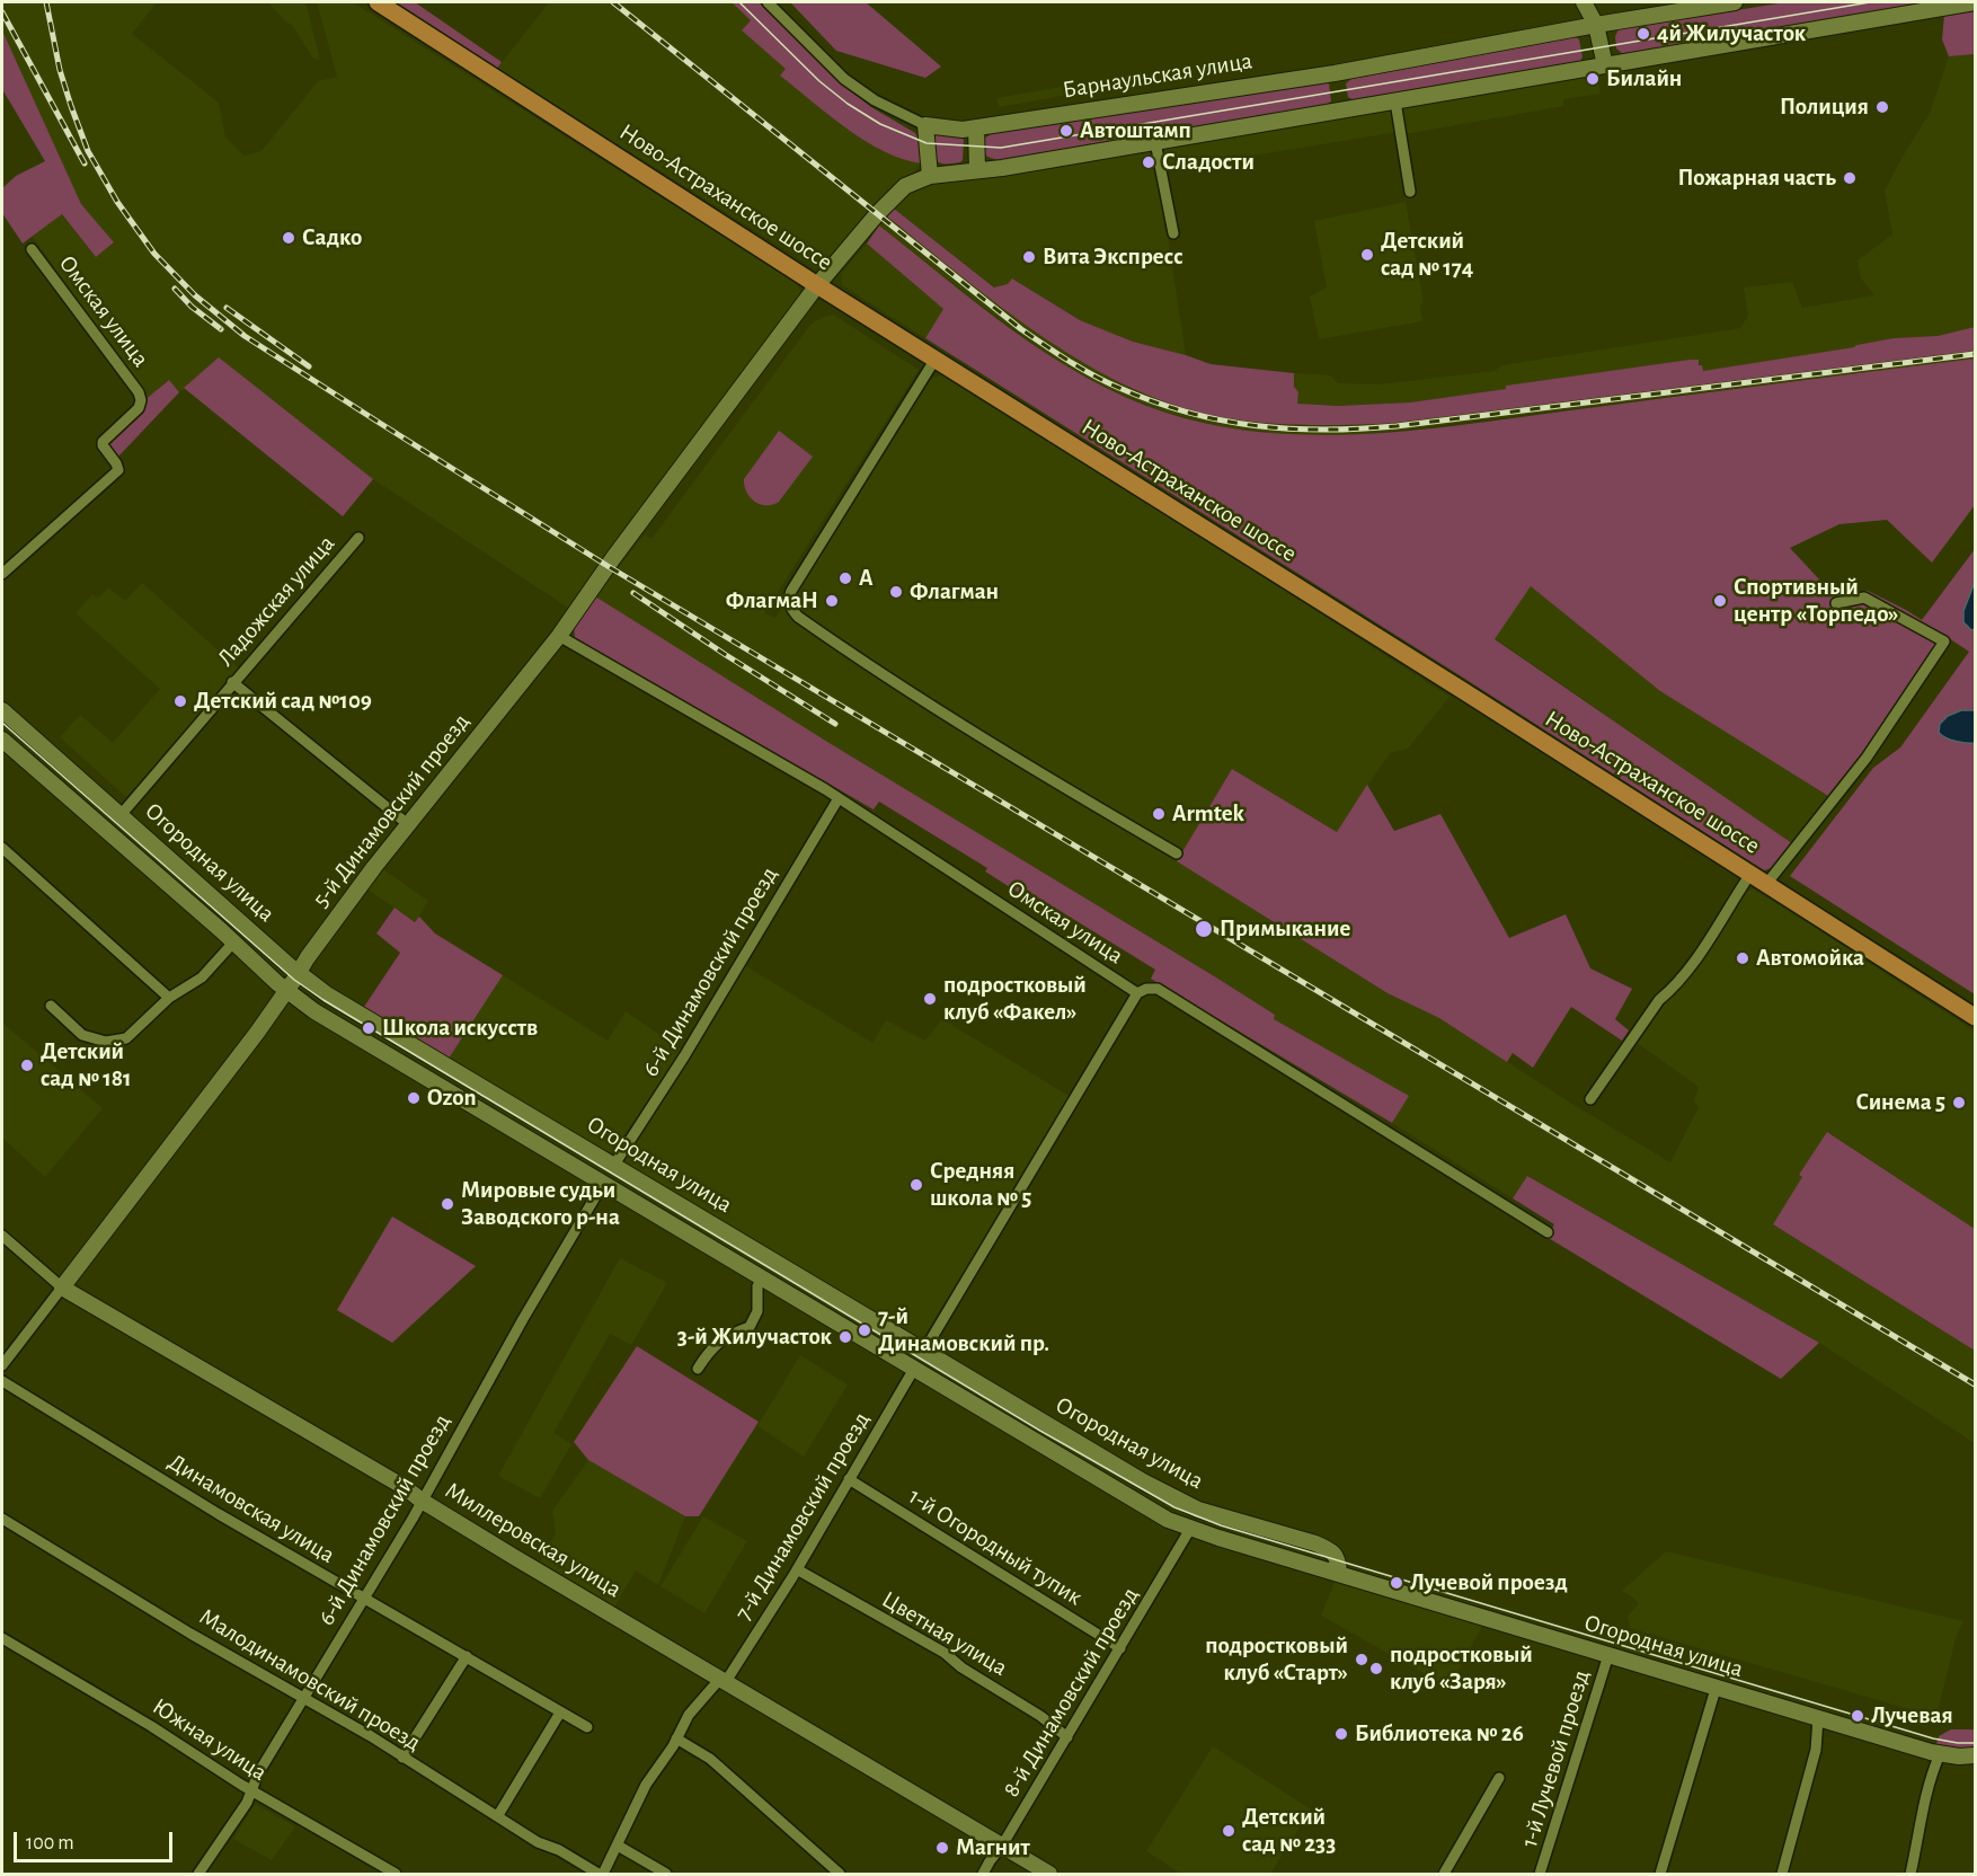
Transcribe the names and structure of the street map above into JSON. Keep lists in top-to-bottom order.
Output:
{
  "streets": {
    "main road": ["Ново-Астраханское шоссе"],
    "street": [
      "Барнаульская улица",
      "Омская улица",
      "Ладожская улица",
      "5-й Динамовский проезд",
      "Огородная улица",
      "6-й Динамовский проезд",
      "Динамовская улица",
      "7-й Динамовский проезд",
      "Миллеровская улица",
      "1-й Огородный тупик",
      "Цветная улица",
      "Малодинамовский проезд",
      "8-й Динамовский проезд",
      "Южная улица",
      "1-й Лучевой проезд"
    ]
  },
  "crossings": [
    ["Ново-Астраханское шоссе", "5-й Динамовский проезд"],
    ["Омская улица", "5-й Динамовский проезд"],
    ["Омская улица", "6-й Динамовский проезд"],
    ["Ладожская улица", "Огородная улица"],
    ["5-й Динамовский проезд", "Огородная улица"],
    ["5-й Динамовский проезд", "Миллеровская улица"],
    ["Огородная улица", "6-й Динамовский проезд"],
    ["Огородная улица", "7-й Динамовский проезд"],
    ["Огородная улица", "8-й Динамовский проезд"],
    ["Огородная улица", "1-й Лучевой проезд"],
    ["6-й Динамовский проезд", "Динамовская улица"],
    ["6-й Динамовский проезд", "Миллеровская улица"],
    ["6-й Динамовский проезд", "Малодинамовский проезд"],
    ["6-й Динамовский проезд", "Южная улица"],
    ["7-й Динамовский проезд", "Миллеровская улица"],
    ["7-й Динамовский проезд", "1-й Огородный тупик"],
    ["7-й Динамовский проезд", "Цветная улица"],
    ["7-й Динамовский проезд", "Малодинамовский проезд"],
    ["Миллеровская улица", "8-й Динамовский проезд"],
    ["1-й Огородный тупик", "8-й Динамовский проезд"],
    ["Цветная улица", "8-й Динамовский проезд"]
  ],
  "places": [
    "4й Жилучасток",
    "Билайн",
    "Полиция",
    "Автоштамп",
    "Сладости",
    "Пожарная часть",
    "Садко",
    "Детский сад № 174",
    "Вита Экспресс",
    "A",
    "Флагман",
    "ФлагмаН",
    "Спортивный центр «Торпедо»",
    "Детский сад №109",
    "Armtek",
    "Примыкание",
    "Автомойка",
    "подростковый клуб «Факел»",
    "Школа искусств",
    "Детский сад № 181",
    "Ozon",
    "Синема 5",
    "Средняя школа № 5",
    "Мировые судьи Заводского р-на",
    "7-й Динамовский пр.",
    "3-й Жилучасток",
    "Лучевой проезд",
    "подростковый клуб «Старт»",
    "подростковый клуб «Заря»",
    "Лучевая",
    "Библиотека № 26",
    "Детский сад № 233",
    "Магнит"
  ],
  "scale_bar": "100 m"
}
